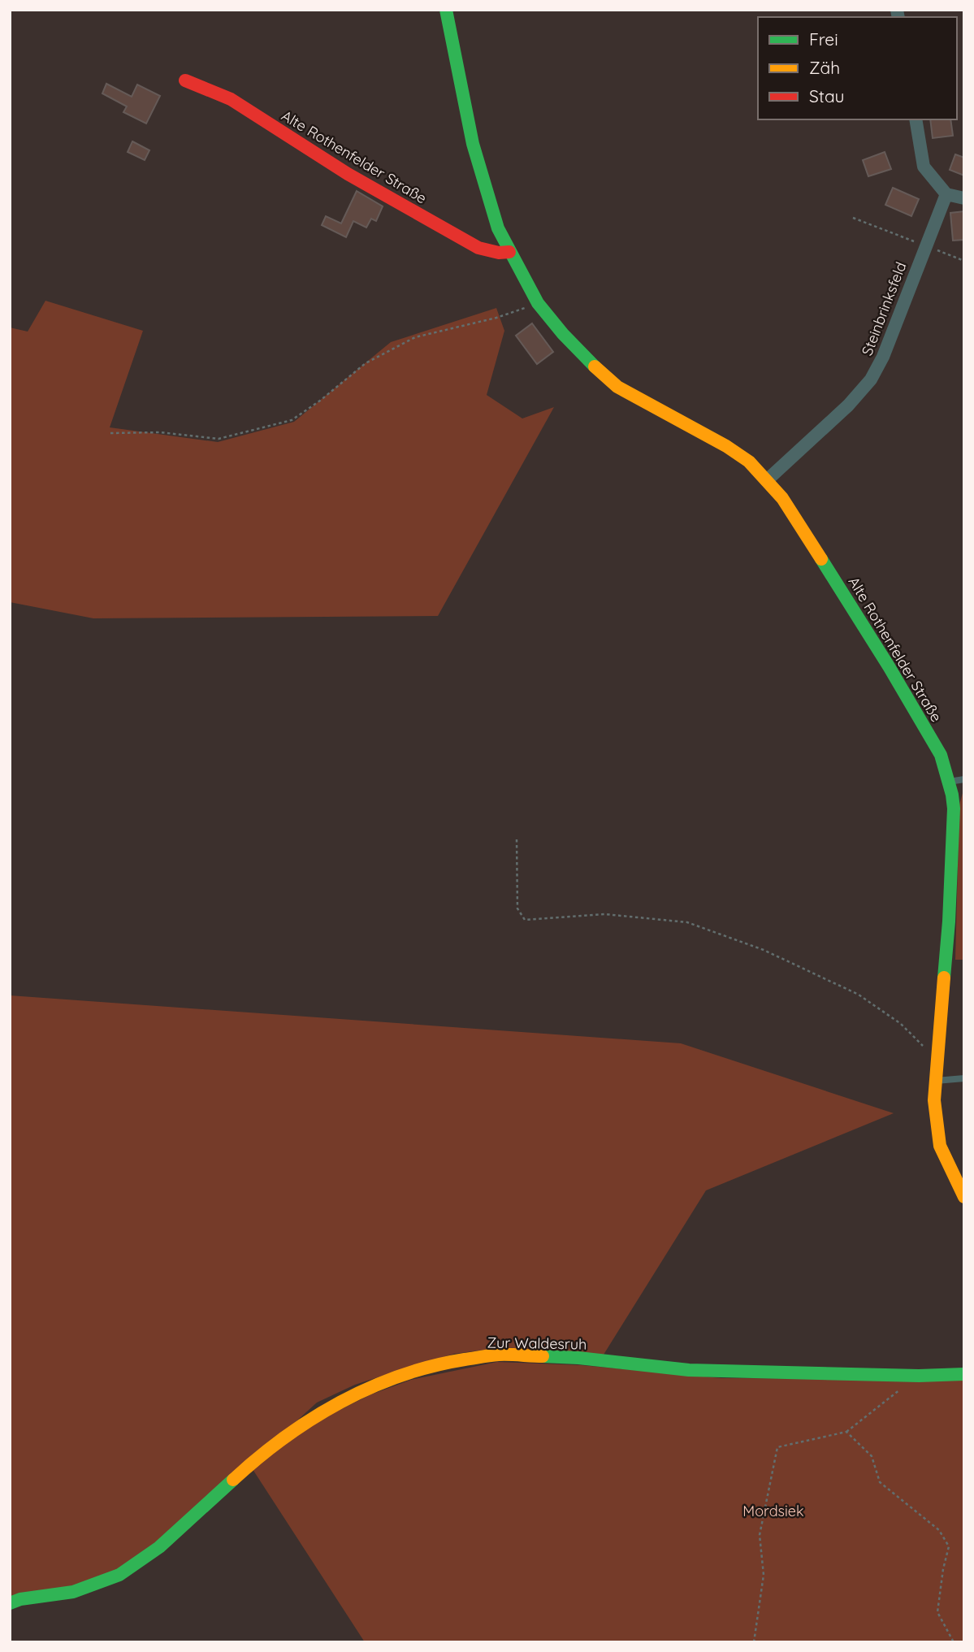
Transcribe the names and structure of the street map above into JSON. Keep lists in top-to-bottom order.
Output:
{
  "streets": {
    "street": ["Alte Rothenfelder Straße", "Steinbrinksfeld", "Zur Waldesruh"]
  },
  "crossings": [
    ["Alte Rothenfelder Straße", "Steinbrinksfeld"]
  ],
  "parks": ["Mordsiek"],
  "legend": ["Frei", "Zäh", "Stau"]
}
